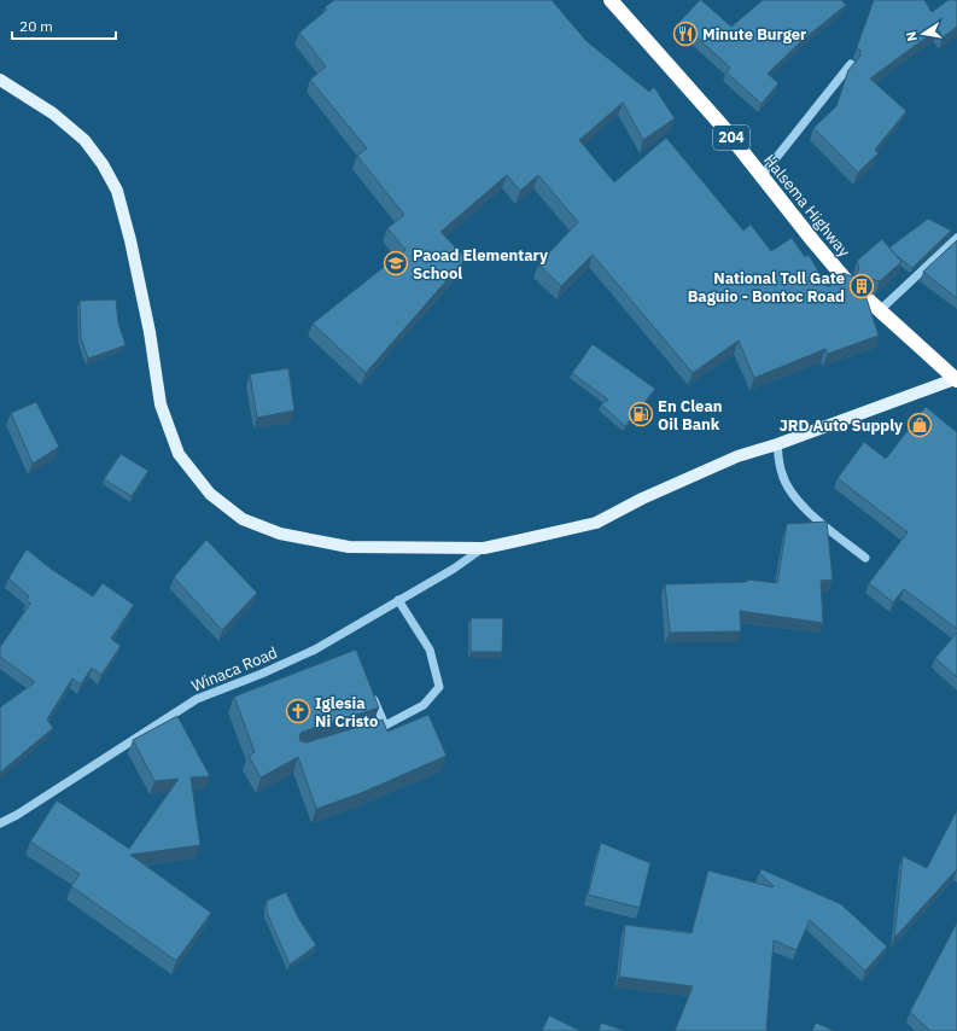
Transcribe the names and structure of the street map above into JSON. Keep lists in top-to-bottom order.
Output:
{
  "streets": {
    "highway": ["204", "Halsema Highway"],
    "street": ["Winaca Road"]
  },
  "places": {
    "restaurant": ["Minute Burger"],
    "school or university": ["Paoad Elementary School"],
    "building": ["National Toll Gate Baguio - Bontoc Road"],
    "fuel station": ["En Clean Oil Bank"],
    "shop": ["JRD Auto Supply"],
    "church": ["Iglesia Ni Cristo"]
  },
  "scale_bar": "20 m",
  "north": "left"
}
